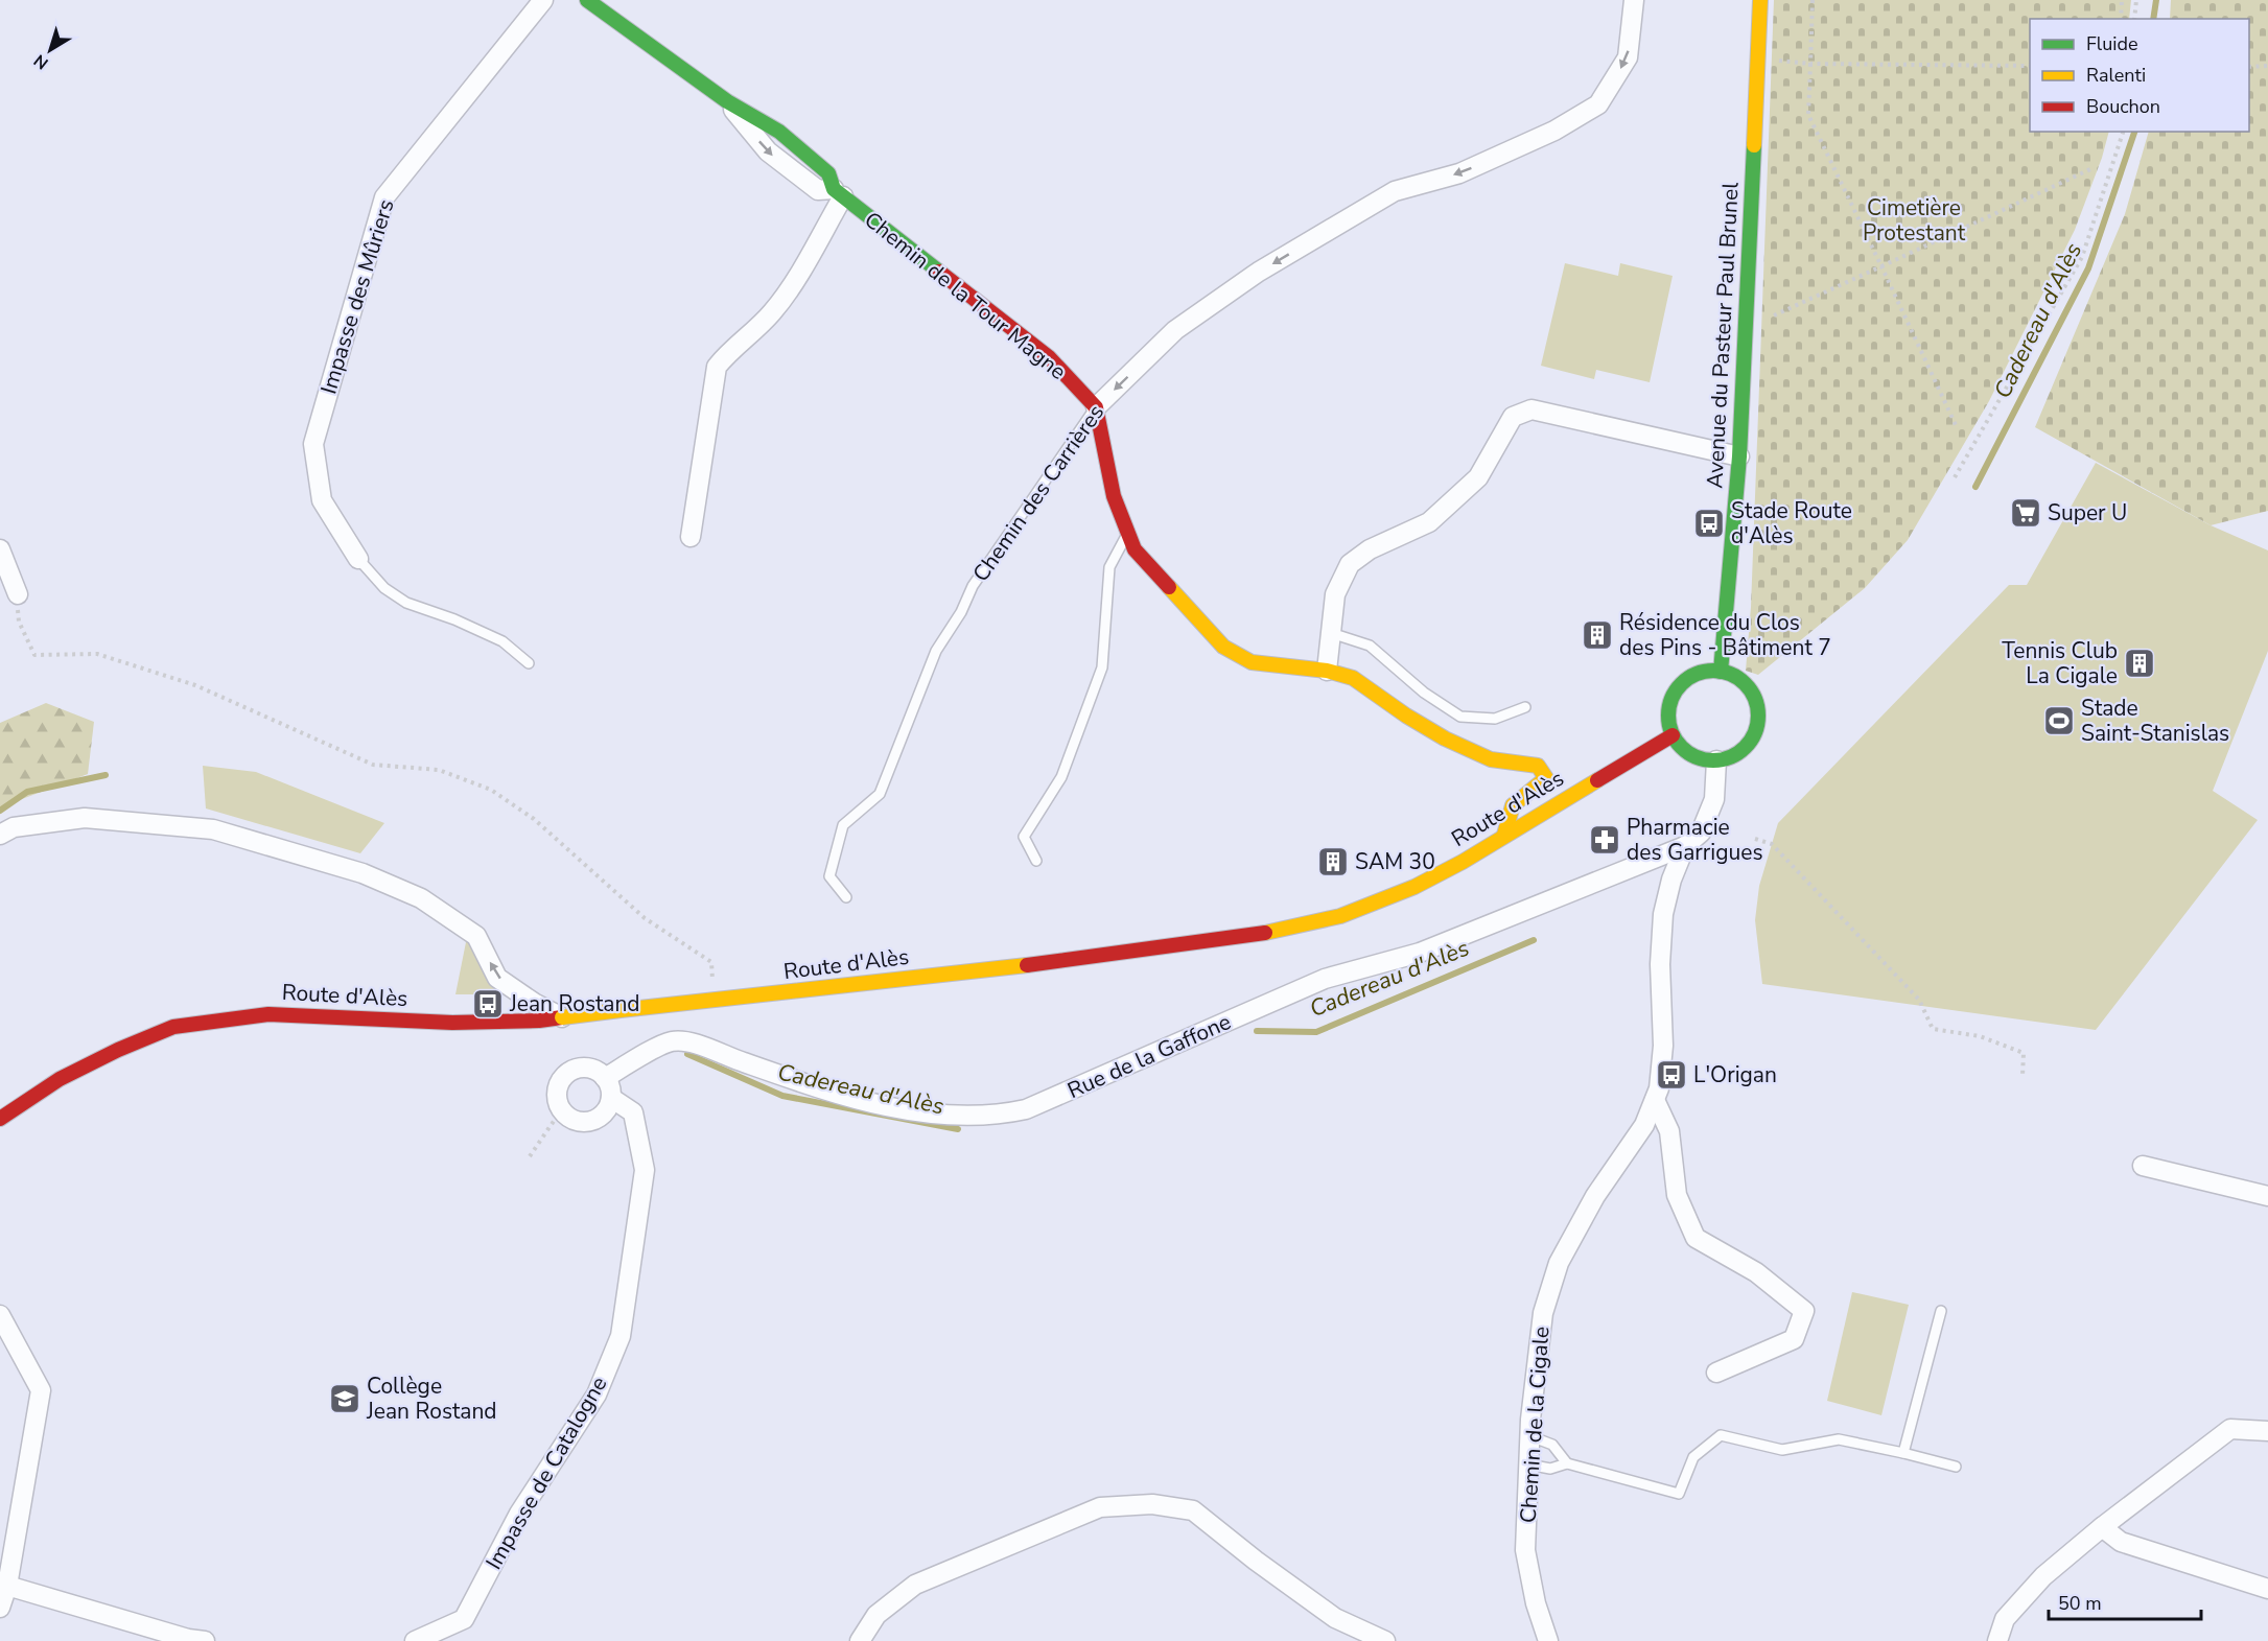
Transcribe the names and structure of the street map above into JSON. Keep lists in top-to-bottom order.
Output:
{
  "streets": {
    "main road": ["Chemin de la Tour Magne", "Avenue du Pasteur Paul Brunel", "Route d'Alès"],
    "street": [
      "Impasse des Mûriers",
      "Chemin des Carrières",
      "Rue de la Gaffone",
      "Chemin de la Cigale",
      "Impasse de Catalogne"
    ]
  },
  "crossings": [
    ["Chemin de la Tour Magne", "Chemin des Carrières"],
    ["Avenue du Pasteur Paul Brunel", "Route d'Alès"],
    ["Avenue du Pasteur Paul Brunel", "Chemin de la Cigale"],
    ["Route d'Alès", "Chemin de la Cigale"],
    ["Rue de la Gaffone", "Chemin de la Cigale"],
    ["Rue de la Gaffone", "Impasse de Catalogne"]
  ],
  "one_way": ["Chemin des Carrières"],
  "water": ["Cadereau d'Alès"],
  "parks": ["Cimetière Protestant"],
  "places": {
    "supermarket": ["Super U"],
    "bus stop": ["Stade Route d'Alès", "Jean Rostand", "L'Origan"],
    "building": ["Résidence du Clos des Pins - Bâtiment 7", "Tennis Club La Cigale", "SAM 30"],
    "sports": ["Stade Saint-Stanislas"],
    "pharmacy": ["Pharmacie des Garrigues"],
    "school or university": ["Collège Jean Rostand"]
  },
  "legend": ["Fluide", "Ralenti", "Bouchon"],
  "scale_bar": "50 m",
  "north": "bottom left"
}
